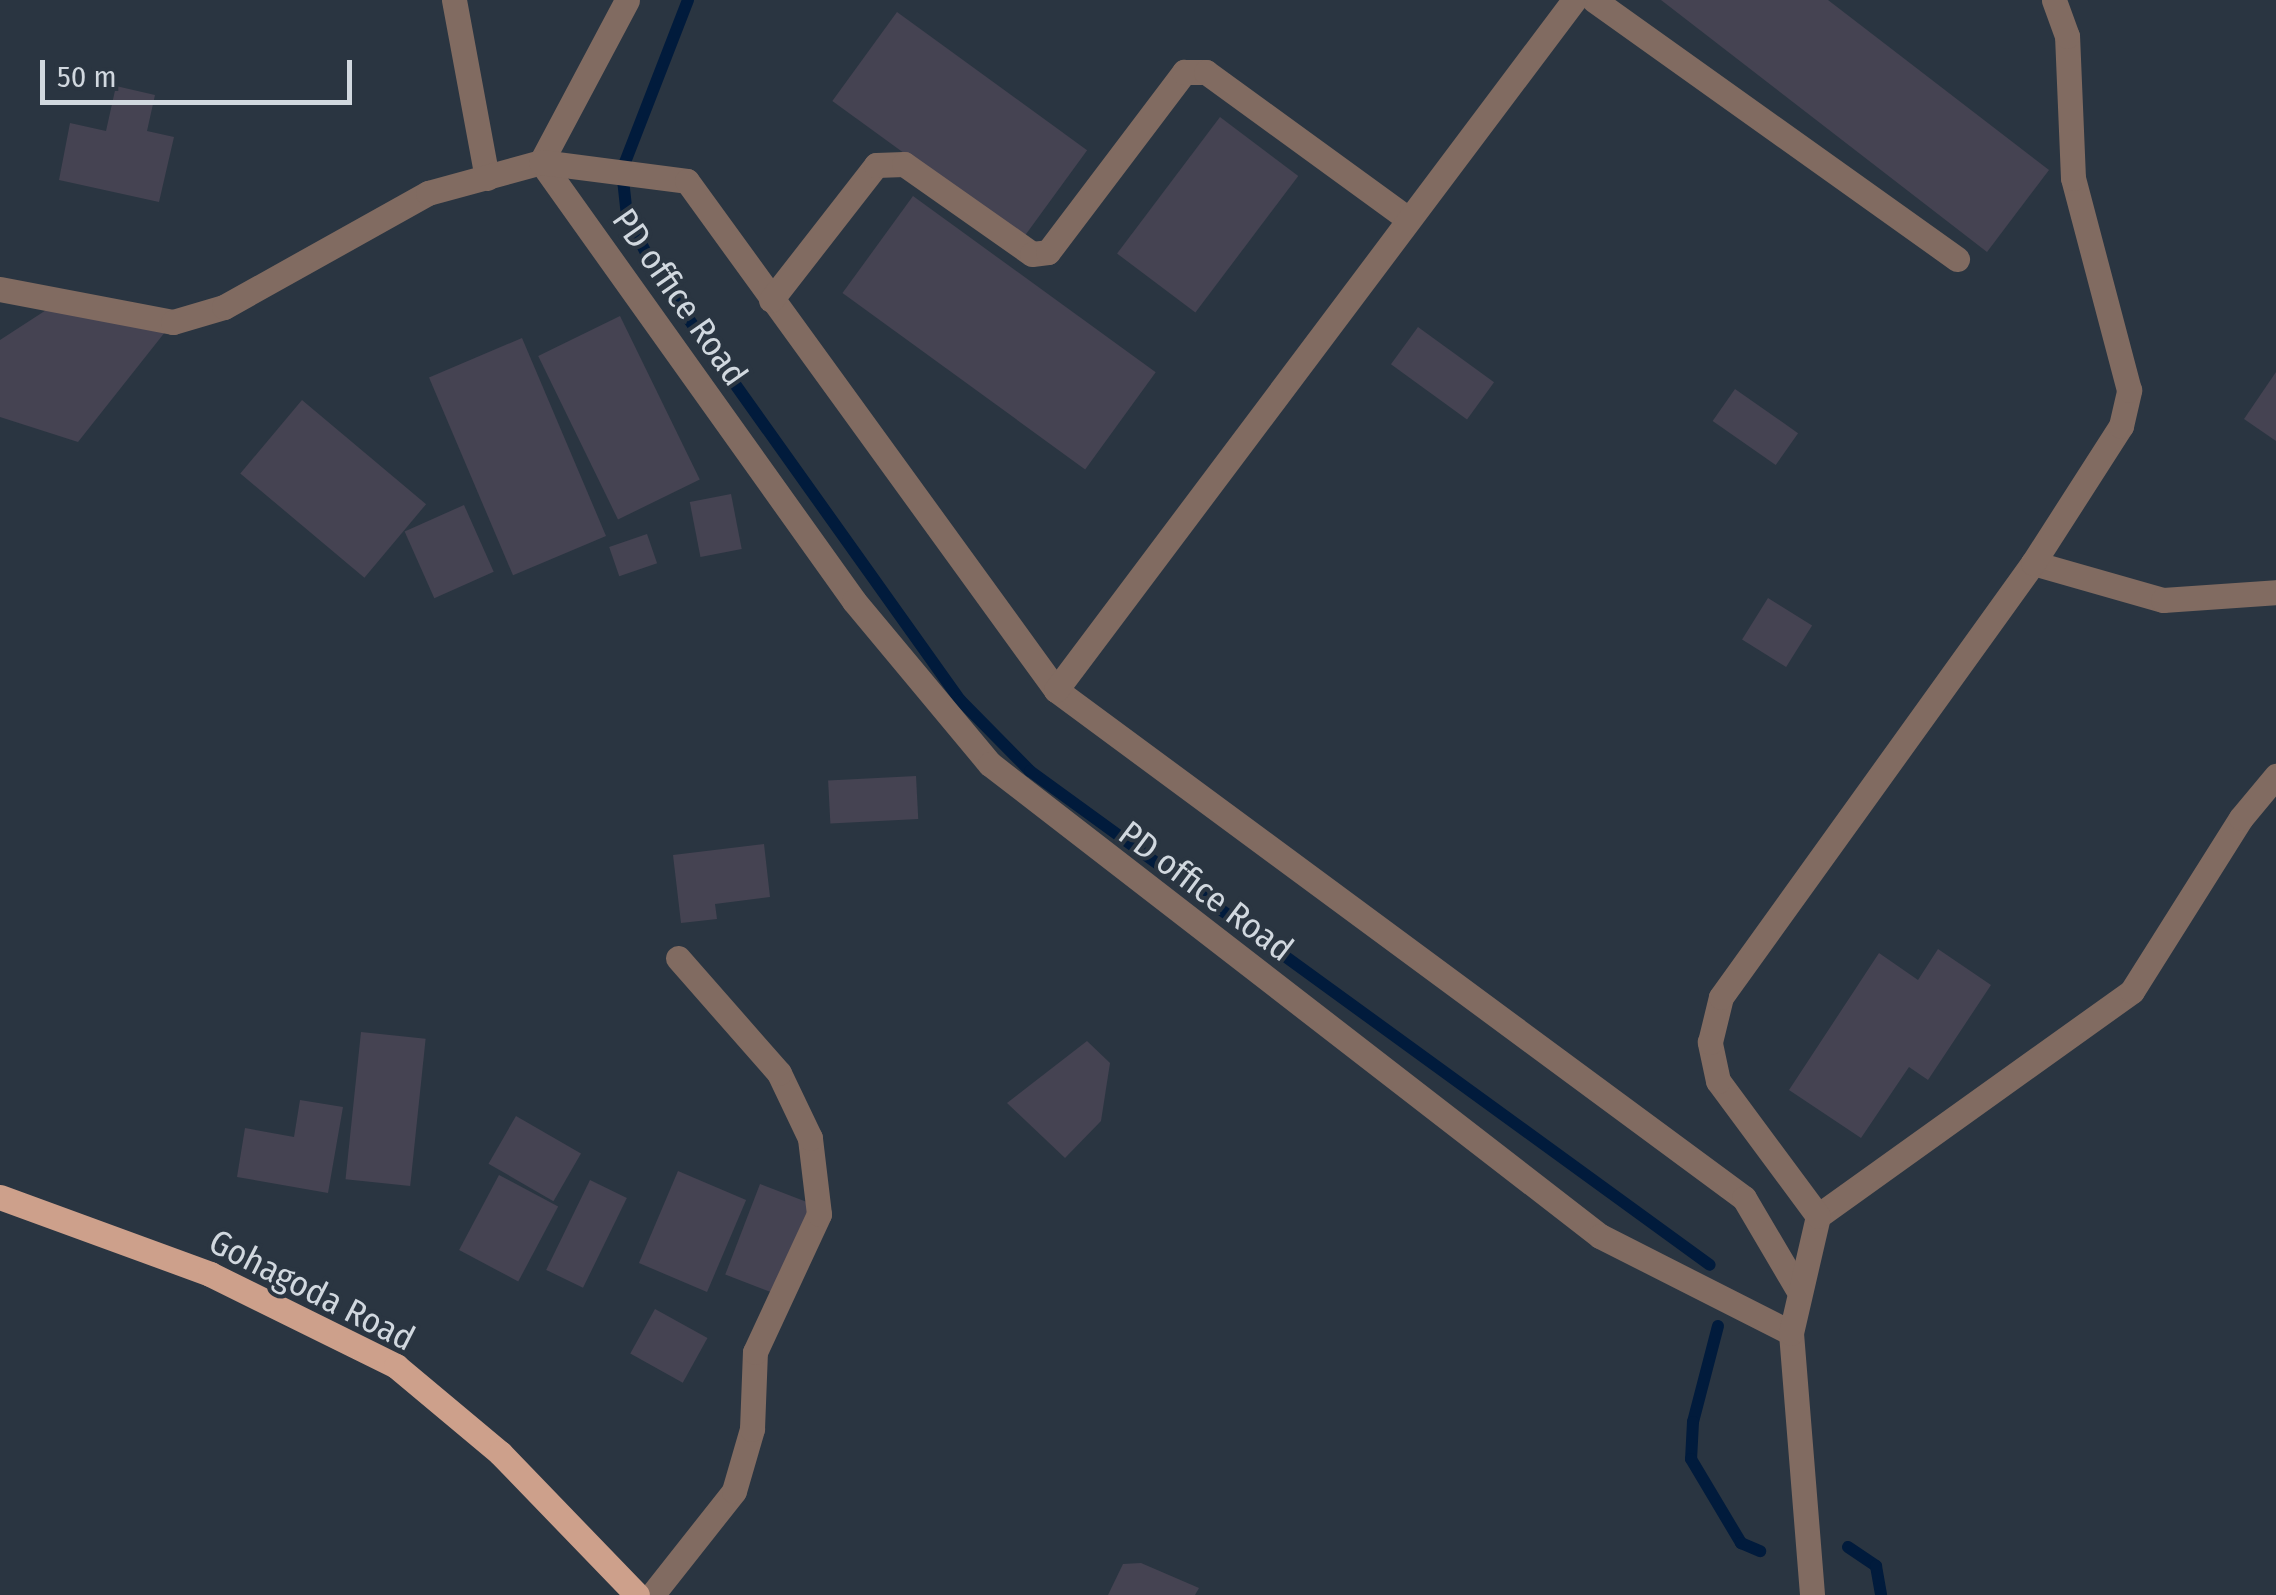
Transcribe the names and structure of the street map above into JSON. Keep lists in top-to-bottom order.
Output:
{
  "streets": {
    "main road": ["Gohagoda Road"],
    "street": ["PD office Road"]
  },
  "scale_bar": "50 m"
}
